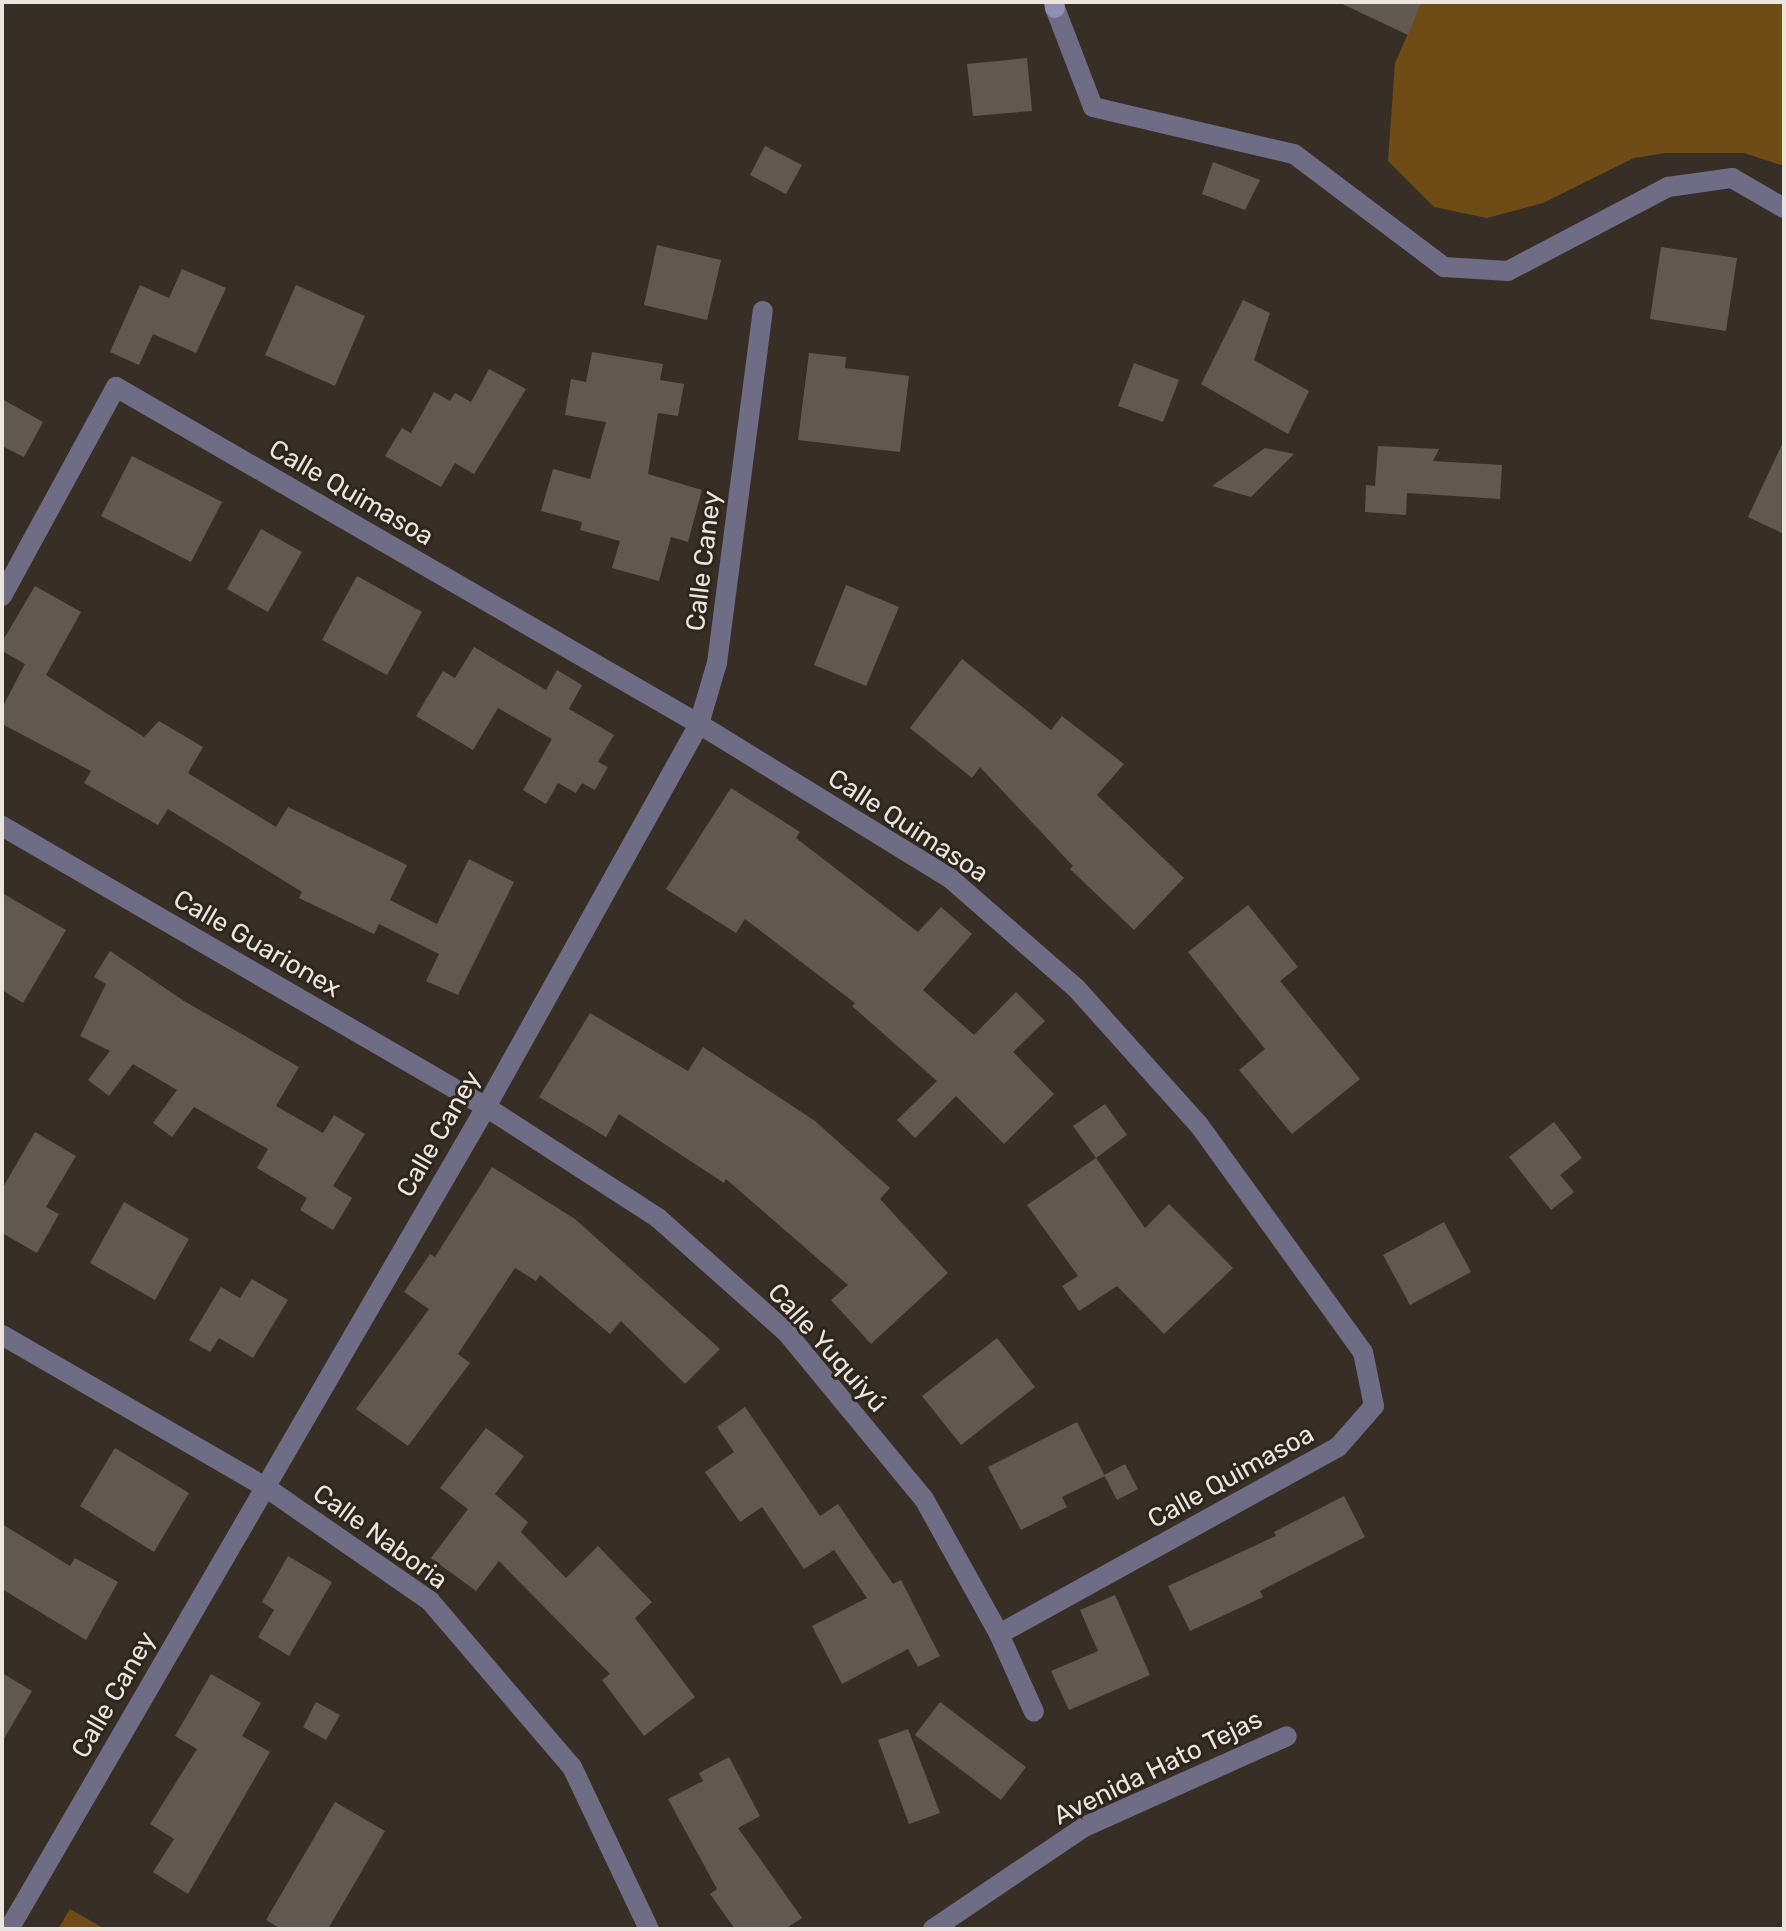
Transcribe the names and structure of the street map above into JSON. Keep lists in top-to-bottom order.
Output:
{
  "streets": {
    "street": [
      "Calle Quimasoa",
      "Calle Caney",
      "Calle Guarionex",
      "Calle Yuquiyú",
      "Calle Naboria",
      "Avenida Hato Tejas"
    ]
  },
  "crossings": [
    ["Calle Quimasoa", "Calle Caney"],
    ["Calle Quimasoa", "Calle Yuquiyú"],
    ["Calle Caney", "Calle Guarionex"],
    ["Calle Caney", "Calle Yuquiyú"],
    ["Calle Caney", "Calle Naboria"],
    ["Calle Guarionex", "Calle Yuquiyú"]
  ]
}
